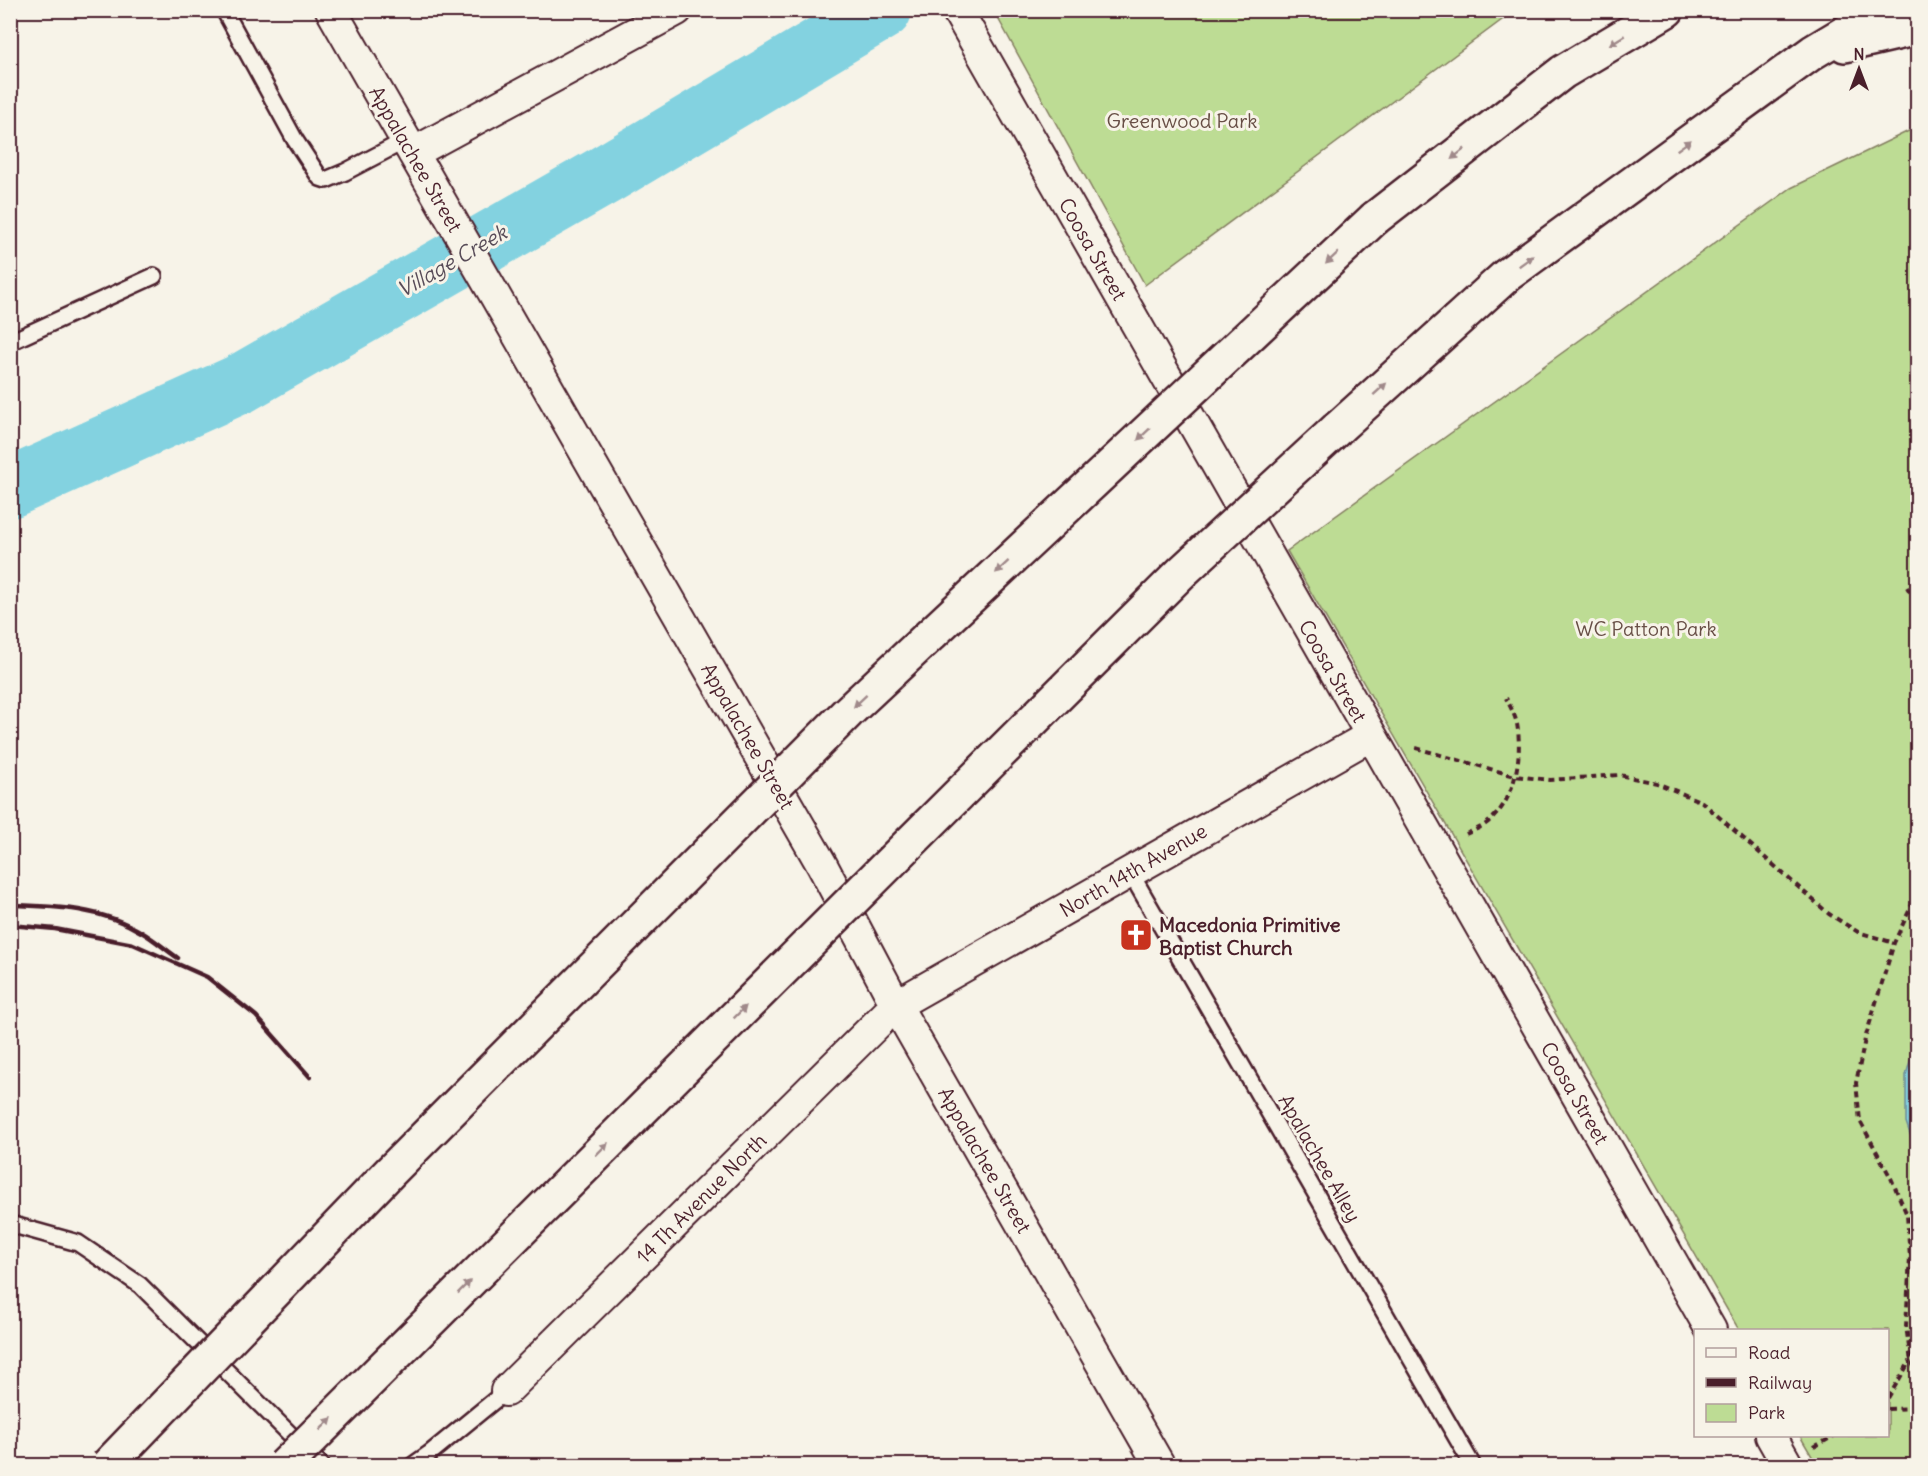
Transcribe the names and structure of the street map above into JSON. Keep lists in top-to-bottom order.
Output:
{
  "streets": {
    "street": [
      "Appalachee Street",
      "Coosa Street",
      "North 14th Avenue",
      "14 Th Avenue North"
    ],
    "lane": ["Apalachee Alley"]
  },
  "crossings": [
    ["Appalachee Street", "North 14th Avenue"],
    ["Appalachee Street", "14 Th Avenue North"],
    ["Coosa Street", "North 14th Avenue"],
    ["North 14th Avenue", "Apalachee Alley"],
    ["North 14th Avenue", "14 Th Avenue North"]
  ],
  "water": ["Village Creek"],
  "parks": ["Greenwood Park", "WC Patton Park"],
  "places": {
    "church": ["Macedonia Primitive Baptist Church"]
  },
  "legend": ["Road", "Railway", "Park"],
  "north": "top"
}
